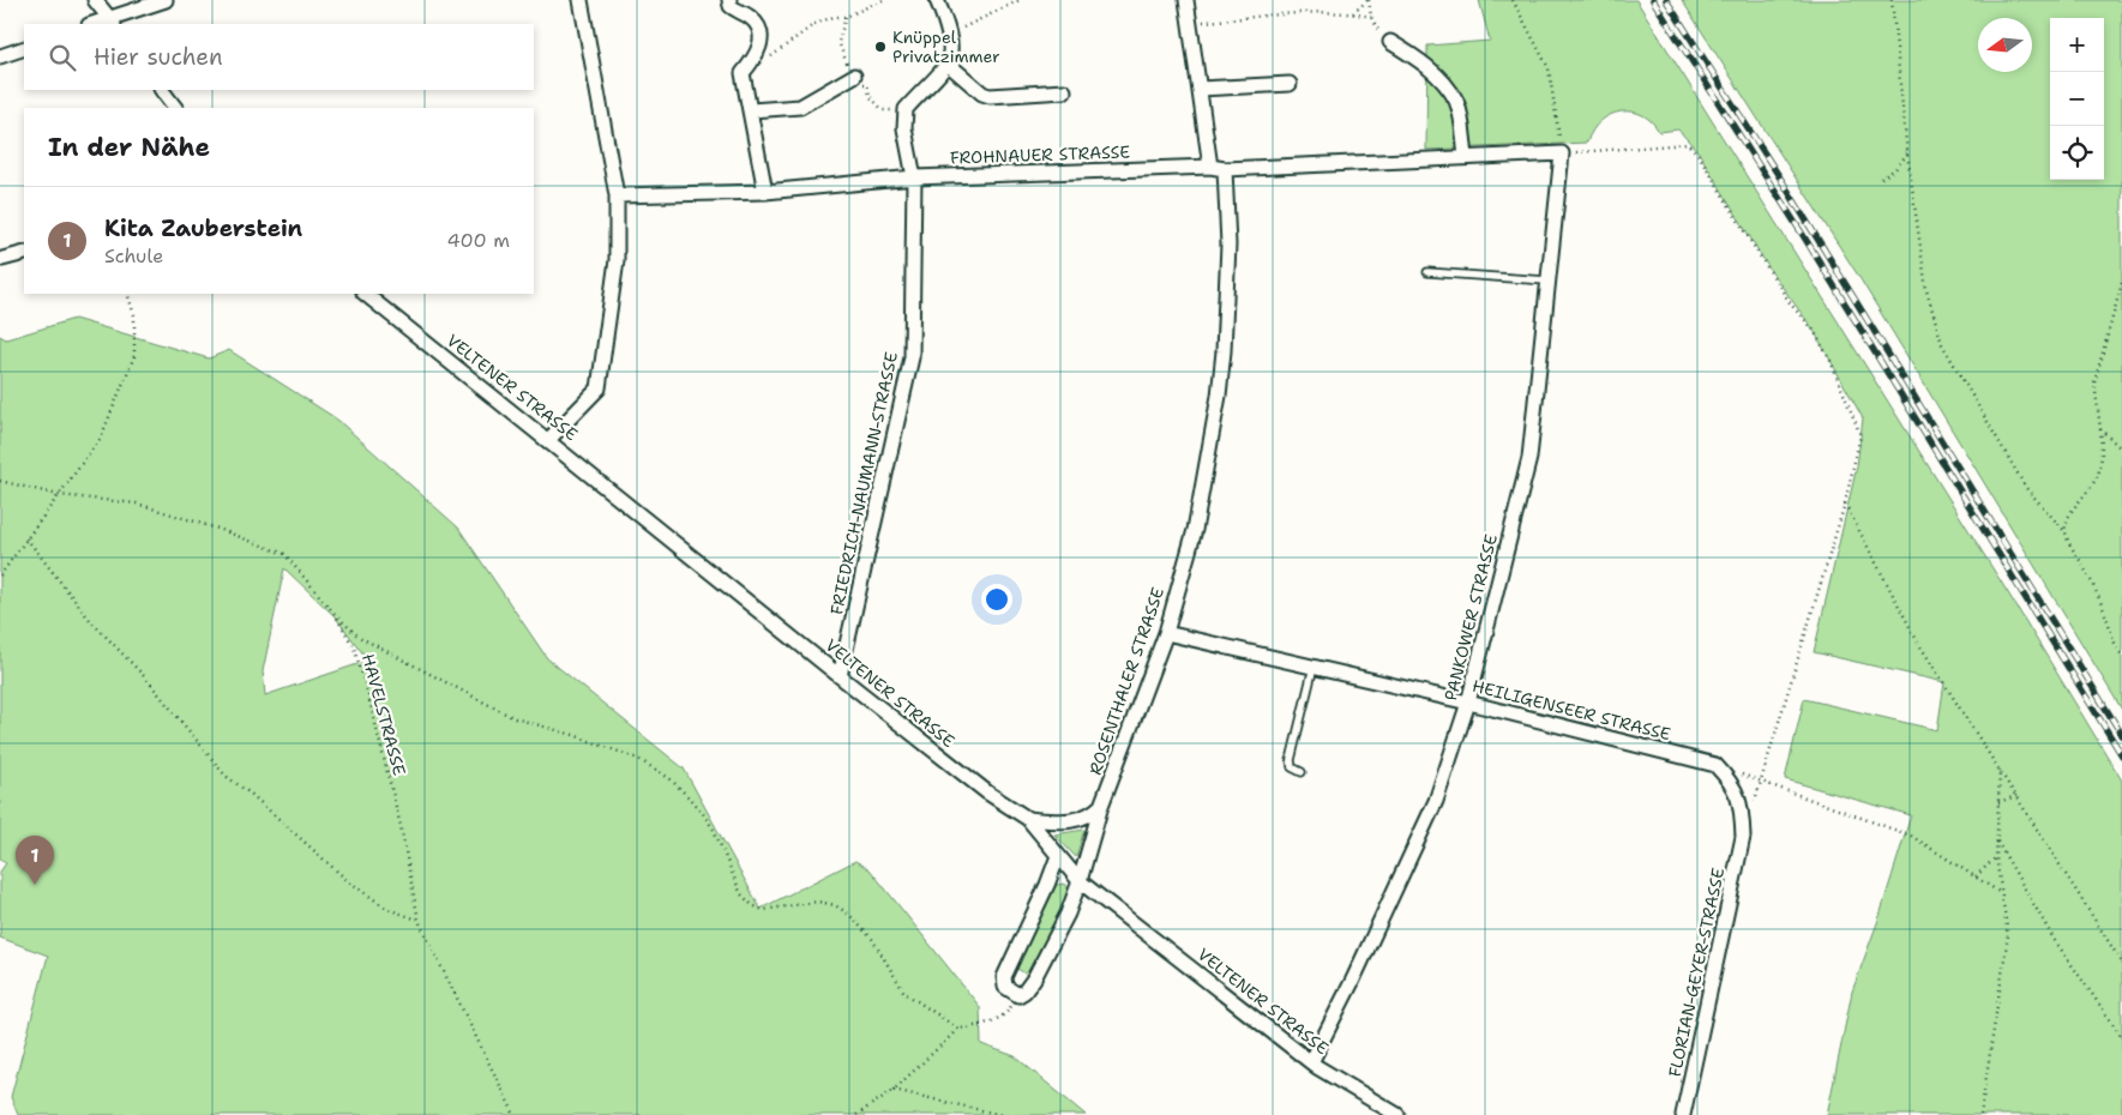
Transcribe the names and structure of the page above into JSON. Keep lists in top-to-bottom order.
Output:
{
  "streets": {
    "street": [
      "FROHNAUER STRASSE",
      "VELTENER STRASSE",
      "FRIEDRICH-NAUMANN-STRASSE",
      "PANKOWER STRASSE",
      "ROSENTHALER STRASSE",
      "HEILIGENSEER STRASSE",
      "FLORIAN-GEYER-STRASSE"
    ],
    "path": ["HAVELSTRASSE"]
  },
  "crossings": [
    ["FROHNAUER STRASSE", "FRIEDRICH-NAUMANN-STRASSE"],
    ["FROHNAUER STRASSE", "PANKOWER STRASSE"],
    ["FROHNAUER STRASSE", "ROSENTHALER STRASSE"],
    ["VELTENER STRASSE", "FRIEDRICH-NAUMANN-STRASSE"],
    ["VELTENER STRASSE", "PANKOWER STRASSE"],
    ["VELTENER STRASSE", "ROSENTHALER STRASSE"],
    ["PANKOWER STRASSE", "HEILIGENSEER STRASSE"],
    ["ROSENTHALER STRASSE", "HEILIGENSEER STRASSE"],
    ["HEILIGENSEER STRASSE", "FLORIAN-GEYER-STRASSE"]
  ],
  "places": ["Knüppel Privatzimmer"],
  "north": "left",
  "page": {
    "map_buttons": ["+", "−"],
    "search": "Hier suchen",
    "heading": "In der Nähe",
    "list": [
      {
        "mark": "1",
        "name": "Kita Zauberstein",
        "note": "Schule",
        "value": "400 m"
      }
    ],
    "pins": "1"
  }
}
